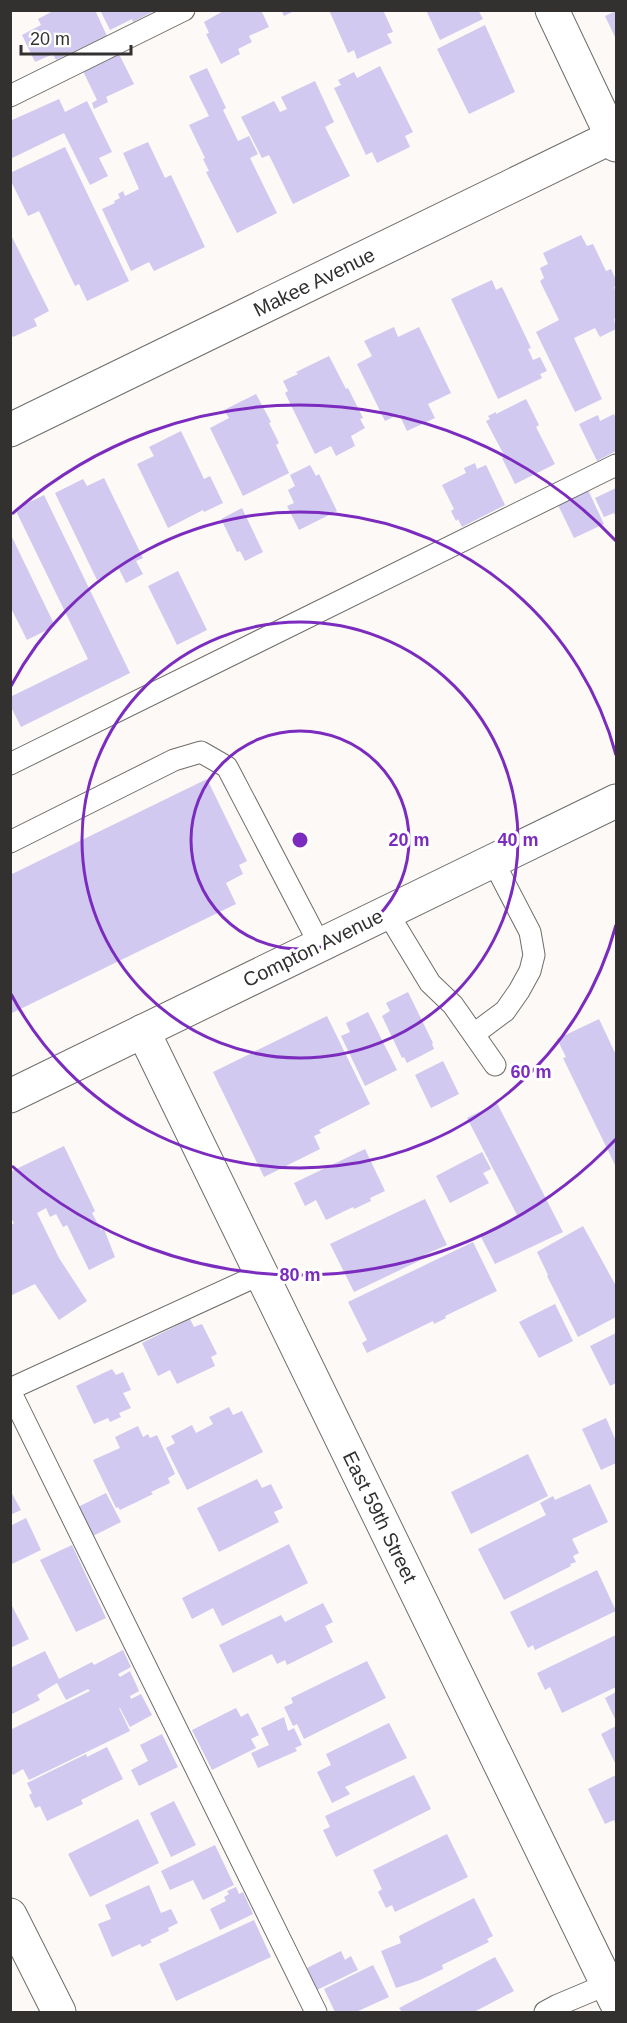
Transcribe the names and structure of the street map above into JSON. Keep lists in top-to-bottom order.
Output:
{
  "streets": {
    "street": ["Makee Avenue", "Compton Avenue", "East 59th Street"]
  },
  "crossings": [
    ["Compton Avenue", "East 59th Street"]
  ],
  "scale_bar": "20 m",
  "rings": [
    "20 m",
    "40 m",
    "60 m",
    "80 m"
  ]
}
